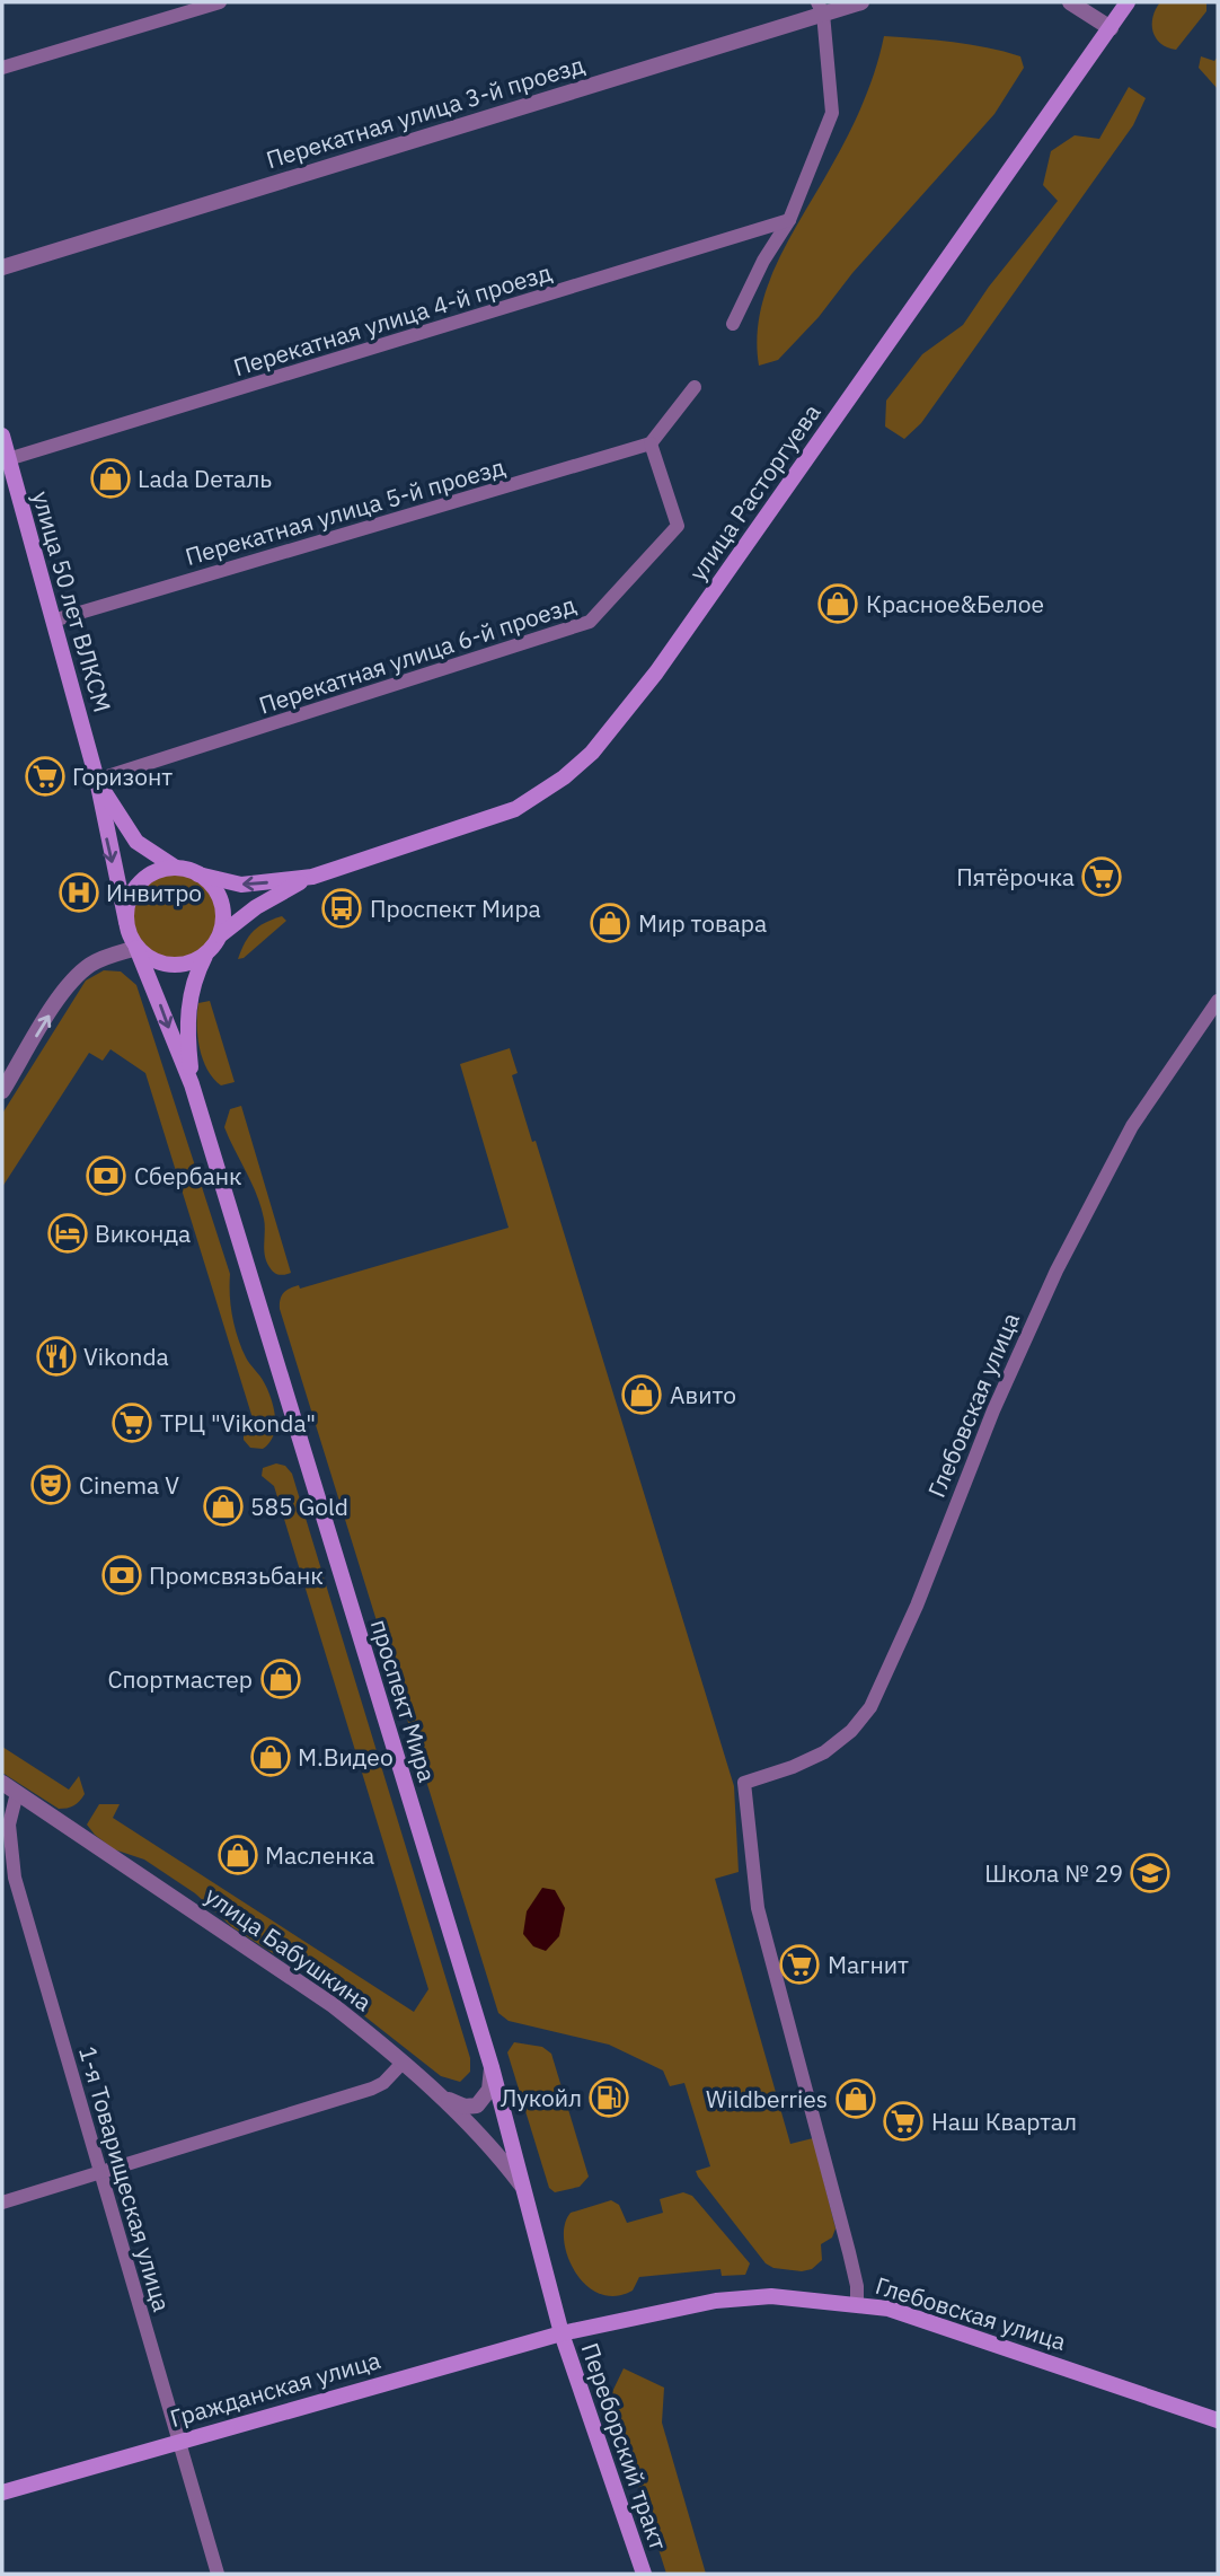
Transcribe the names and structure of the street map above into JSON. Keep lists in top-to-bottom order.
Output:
{
  "streets": {
    "main road": [
      "улица Расторгуева",
      "улица 50 лет ВЛКСМ",
      "Глебовская улица",
      "проспект Мира",
      "Гражданская улица",
      "Переборский тракт"
    ],
    "street": [
      "Перекатная улица 3-й проезд",
      "Перекатная улица 4-й проезд",
      "Перекатная улица 5-й проезд",
      "Перекатная улица 6-й проезд",
      "улица Бабушкина",
      "1-я Товарищеская улица"
    ]
  },
  "crossings": [
    ["Перекатная улица 4-й проезд", "улица 50 лет ВЛКСМ"],
    ["улица Расторгуева", "улица 50 лет ВЛКСМ"],
    ["улица Расторгуева", "проспект Мира"],
    ["Перекатная улица 5-й проезд", "улица 50 лет ВЛКСМ"],
    ["Перекатная улица 5-й проезд", "Перекатная улица 6-й проезд"],
    ["улица 50 лет ВЛКСМ", "Перекатная улица 6-й проезд"],
    ["улица 50 лет ВЛКСМ", "проспект Мира"],
    ["Глебовская улица", "проспект Мира"],
    ["Глебовская улица", "Гражданская улица"],
    ["Глебовская улица", "Переборский тракт"],
    ["проспект Мира", "улица Бабушкина"],
    ["проспект Мира", "Гражданская улица"],
    ["проспект Мира", "Переборский тракт"],
    ["улица Бабушкина", "1-я Товарищеская улица"],
    ["1-я Товарищеская улица", "Гражданская улица"],
    ["Гражданская улица", "Переборский тракт"]
  ],
  "places": {
    "shop": [
      "Lada Dеталь",
      "Красное&Белое",
      "Мир товара",
      "Авито",
      "585 Gold",
      "Спортмастер",
      "М.Видео",
      "Масленка",
      "Wildberries"
    ],
    "supermarket": [
      "Горизонт",
      "Пятёрочка",
      "ТРЦ \"Vikonda\"",
      "Магнит",
      "Наш Квартал"
    ],
    "hospital": ["Инвитро"],
    "bus stop": ["Проспект Мира"],
    "bank": ["Сбербанк", "Промсвязьбанк"],
    "hotel": ["Виконда"],
    "restaurant": ["Vikonda"],
    "theatre": ["Cinema V"],
    "school or university": ["Школа № 29"],
    "fuel station": ["Лукойл"]
  }
}
